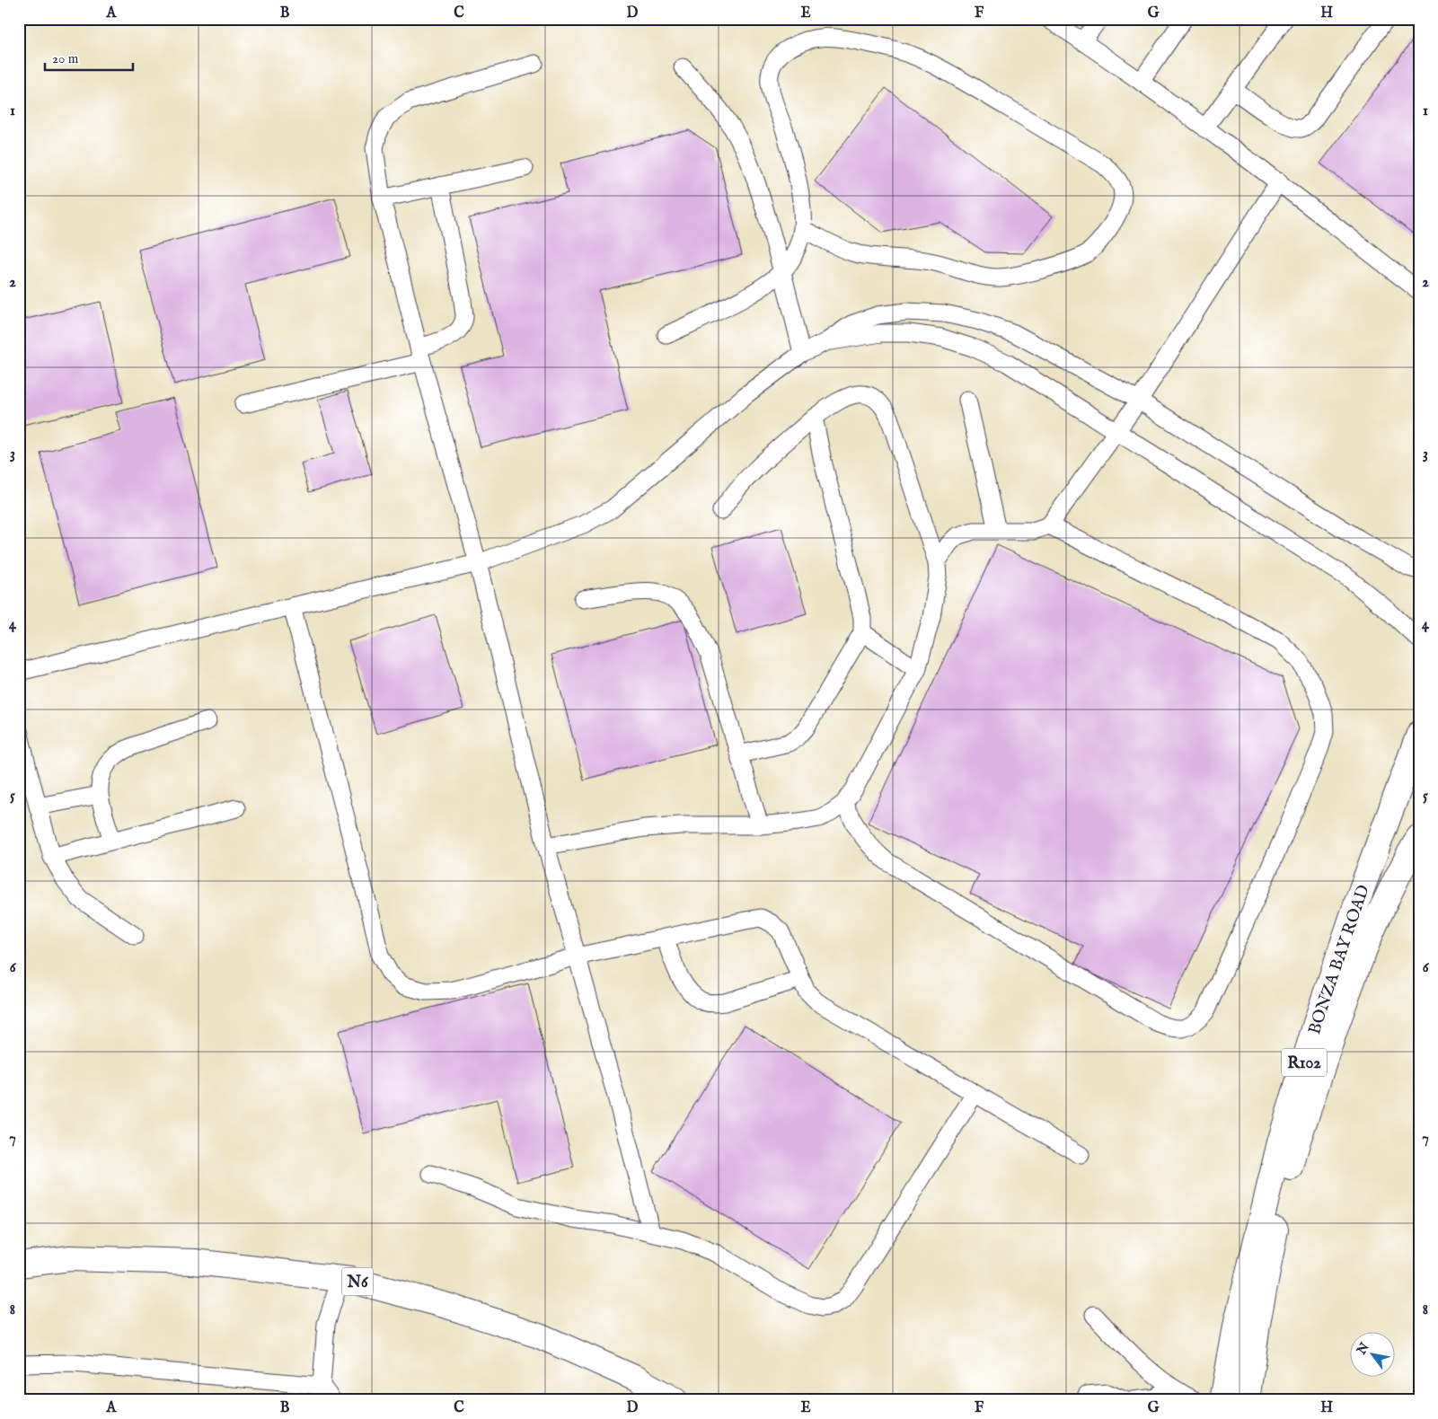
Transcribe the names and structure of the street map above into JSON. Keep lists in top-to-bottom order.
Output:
{
  "streets": {
    "main road": ["BONZA BAY ROAD", "R102", "N6"]
  },
  "scale_bar": "20 m",
  "north": "top left",
  "grid": {
    "columns": [
      "A",
      "B",
      "C",
      "D",
      "E",
      "F",
      "G",
      "H"
    ],
    "rows": [
      "1",
      "2",
      "3",
      "4",
      "5",
      "6",
      "7",
      "8"
    ]
  }
}
